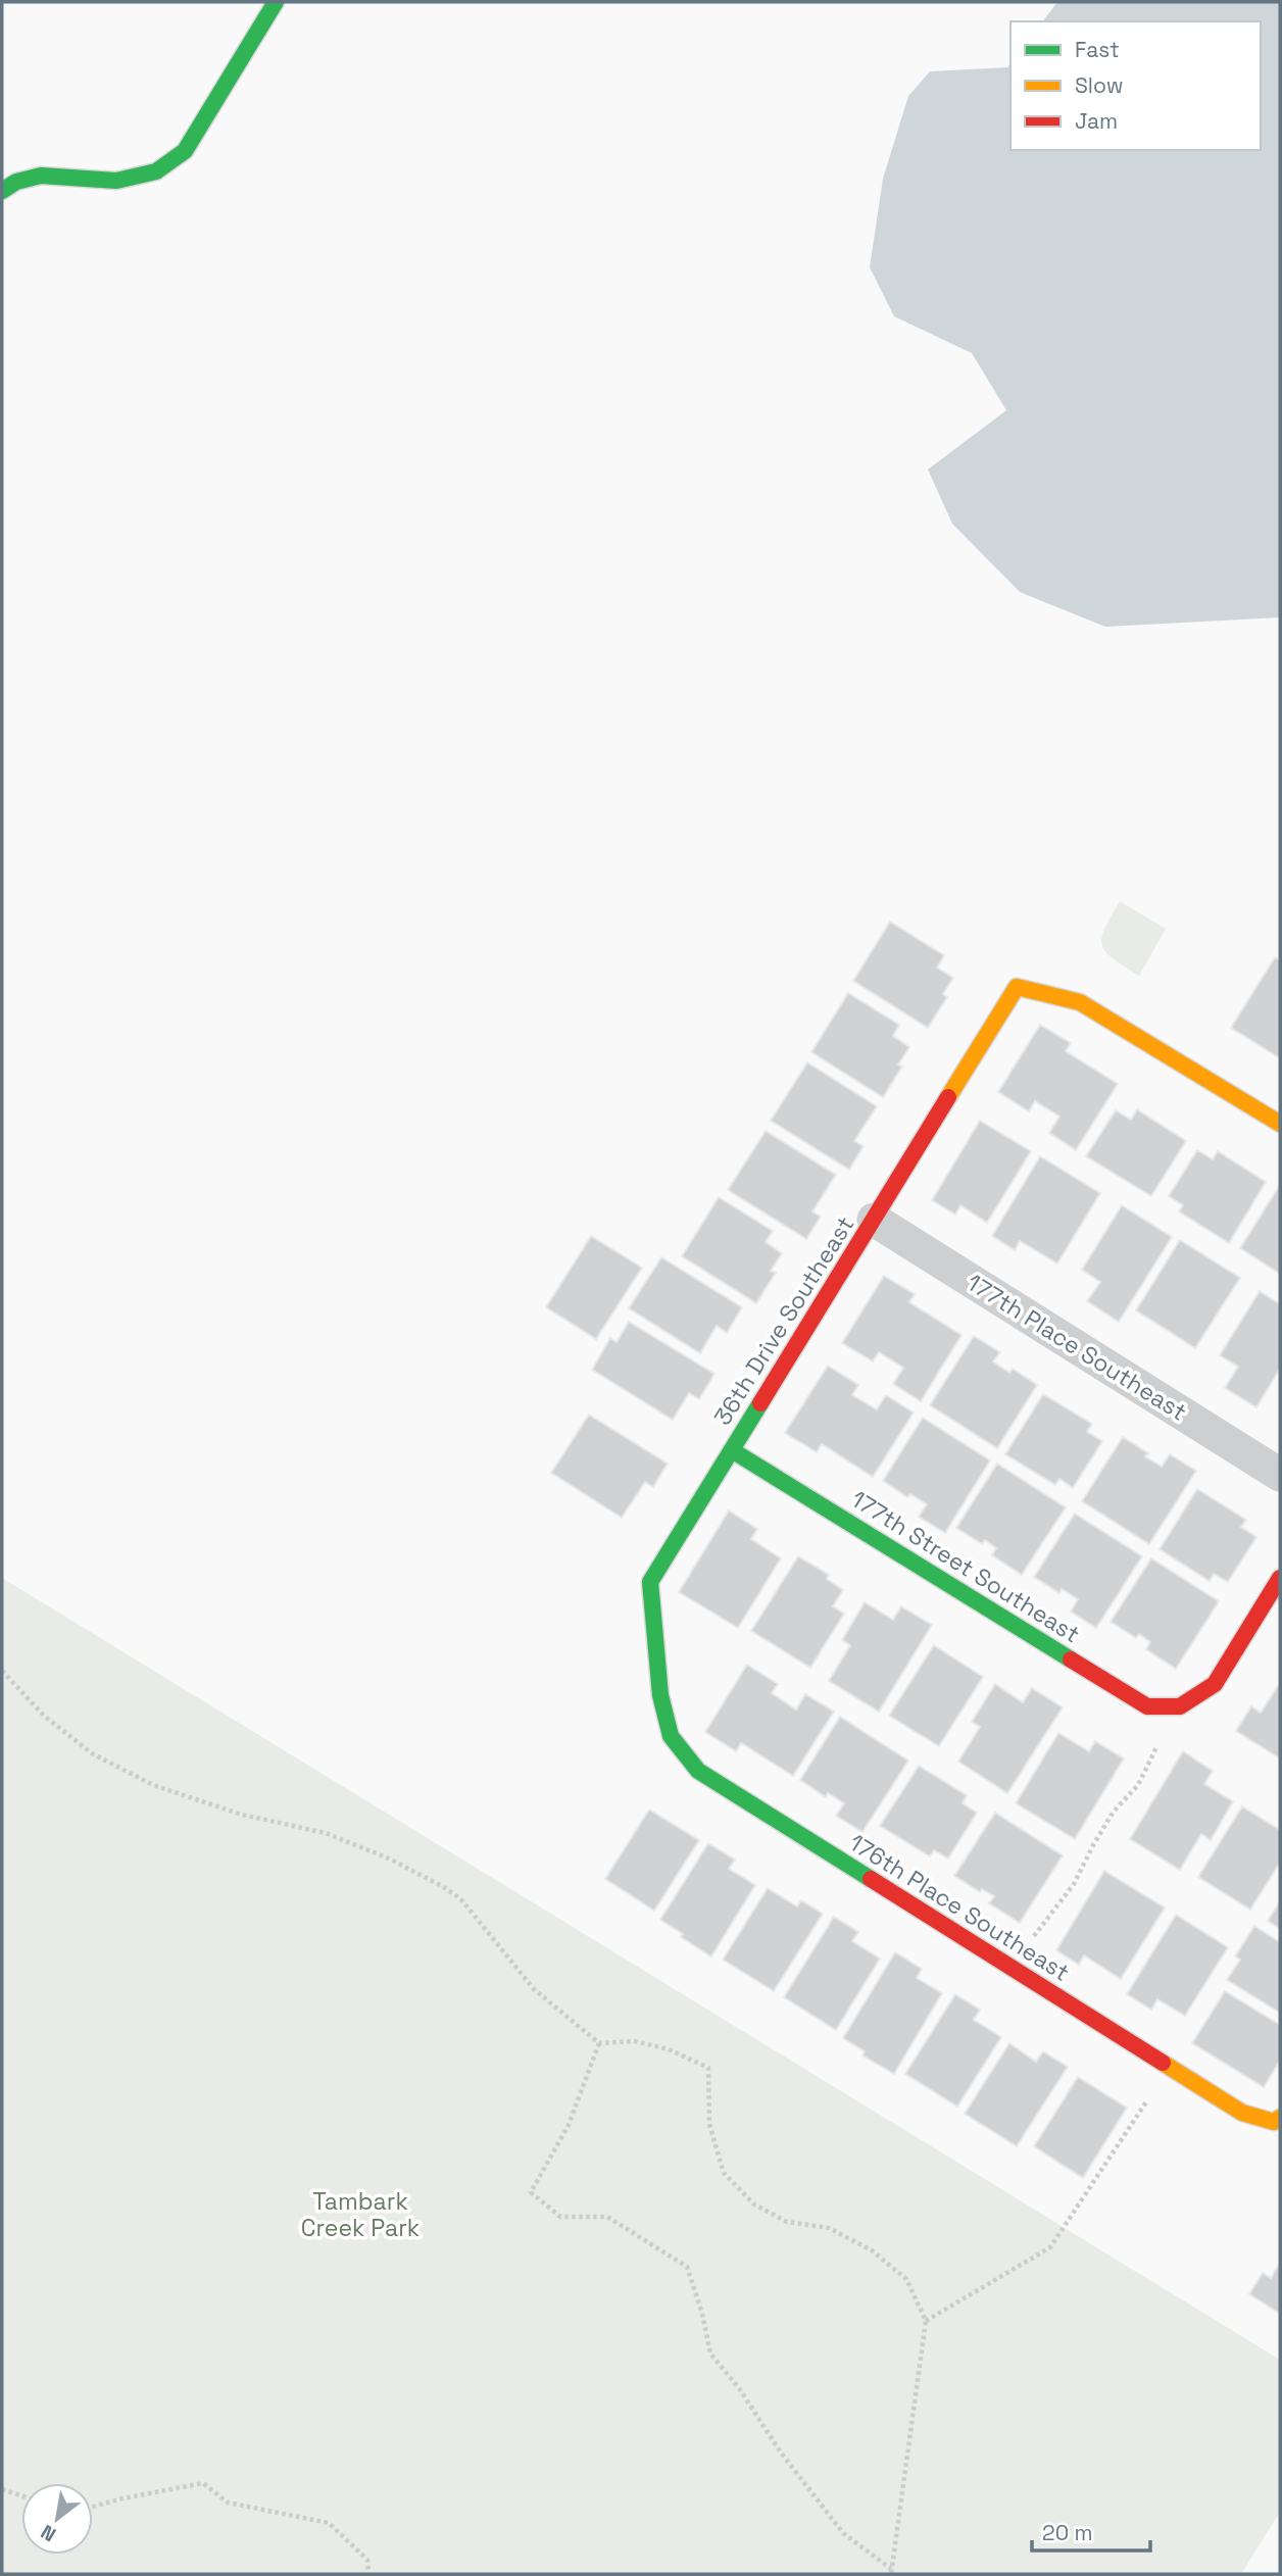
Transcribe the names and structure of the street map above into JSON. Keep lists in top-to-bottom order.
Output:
{
  "streets": {
    "street": [
      "36th Drive Southeast",
      "177th Place Southeast",
      "177th Street Southeast",
      "176th Place Southeast"
    ]
  },
  "crossings": [
    ["36th Drive Southeast", "177th Place Southeast"],
    ["36th Drive Southeast", "177th Street Southeast"],
    ["36th Drive Southeast", "176th Place Southeast"]
  ],
  "parks": ["Tambark Creek Park"],
  "legend": ["Fast", "Slow", "Jam"],
  "scale_bar": "20 m",
  "north": "bottom left"
}
